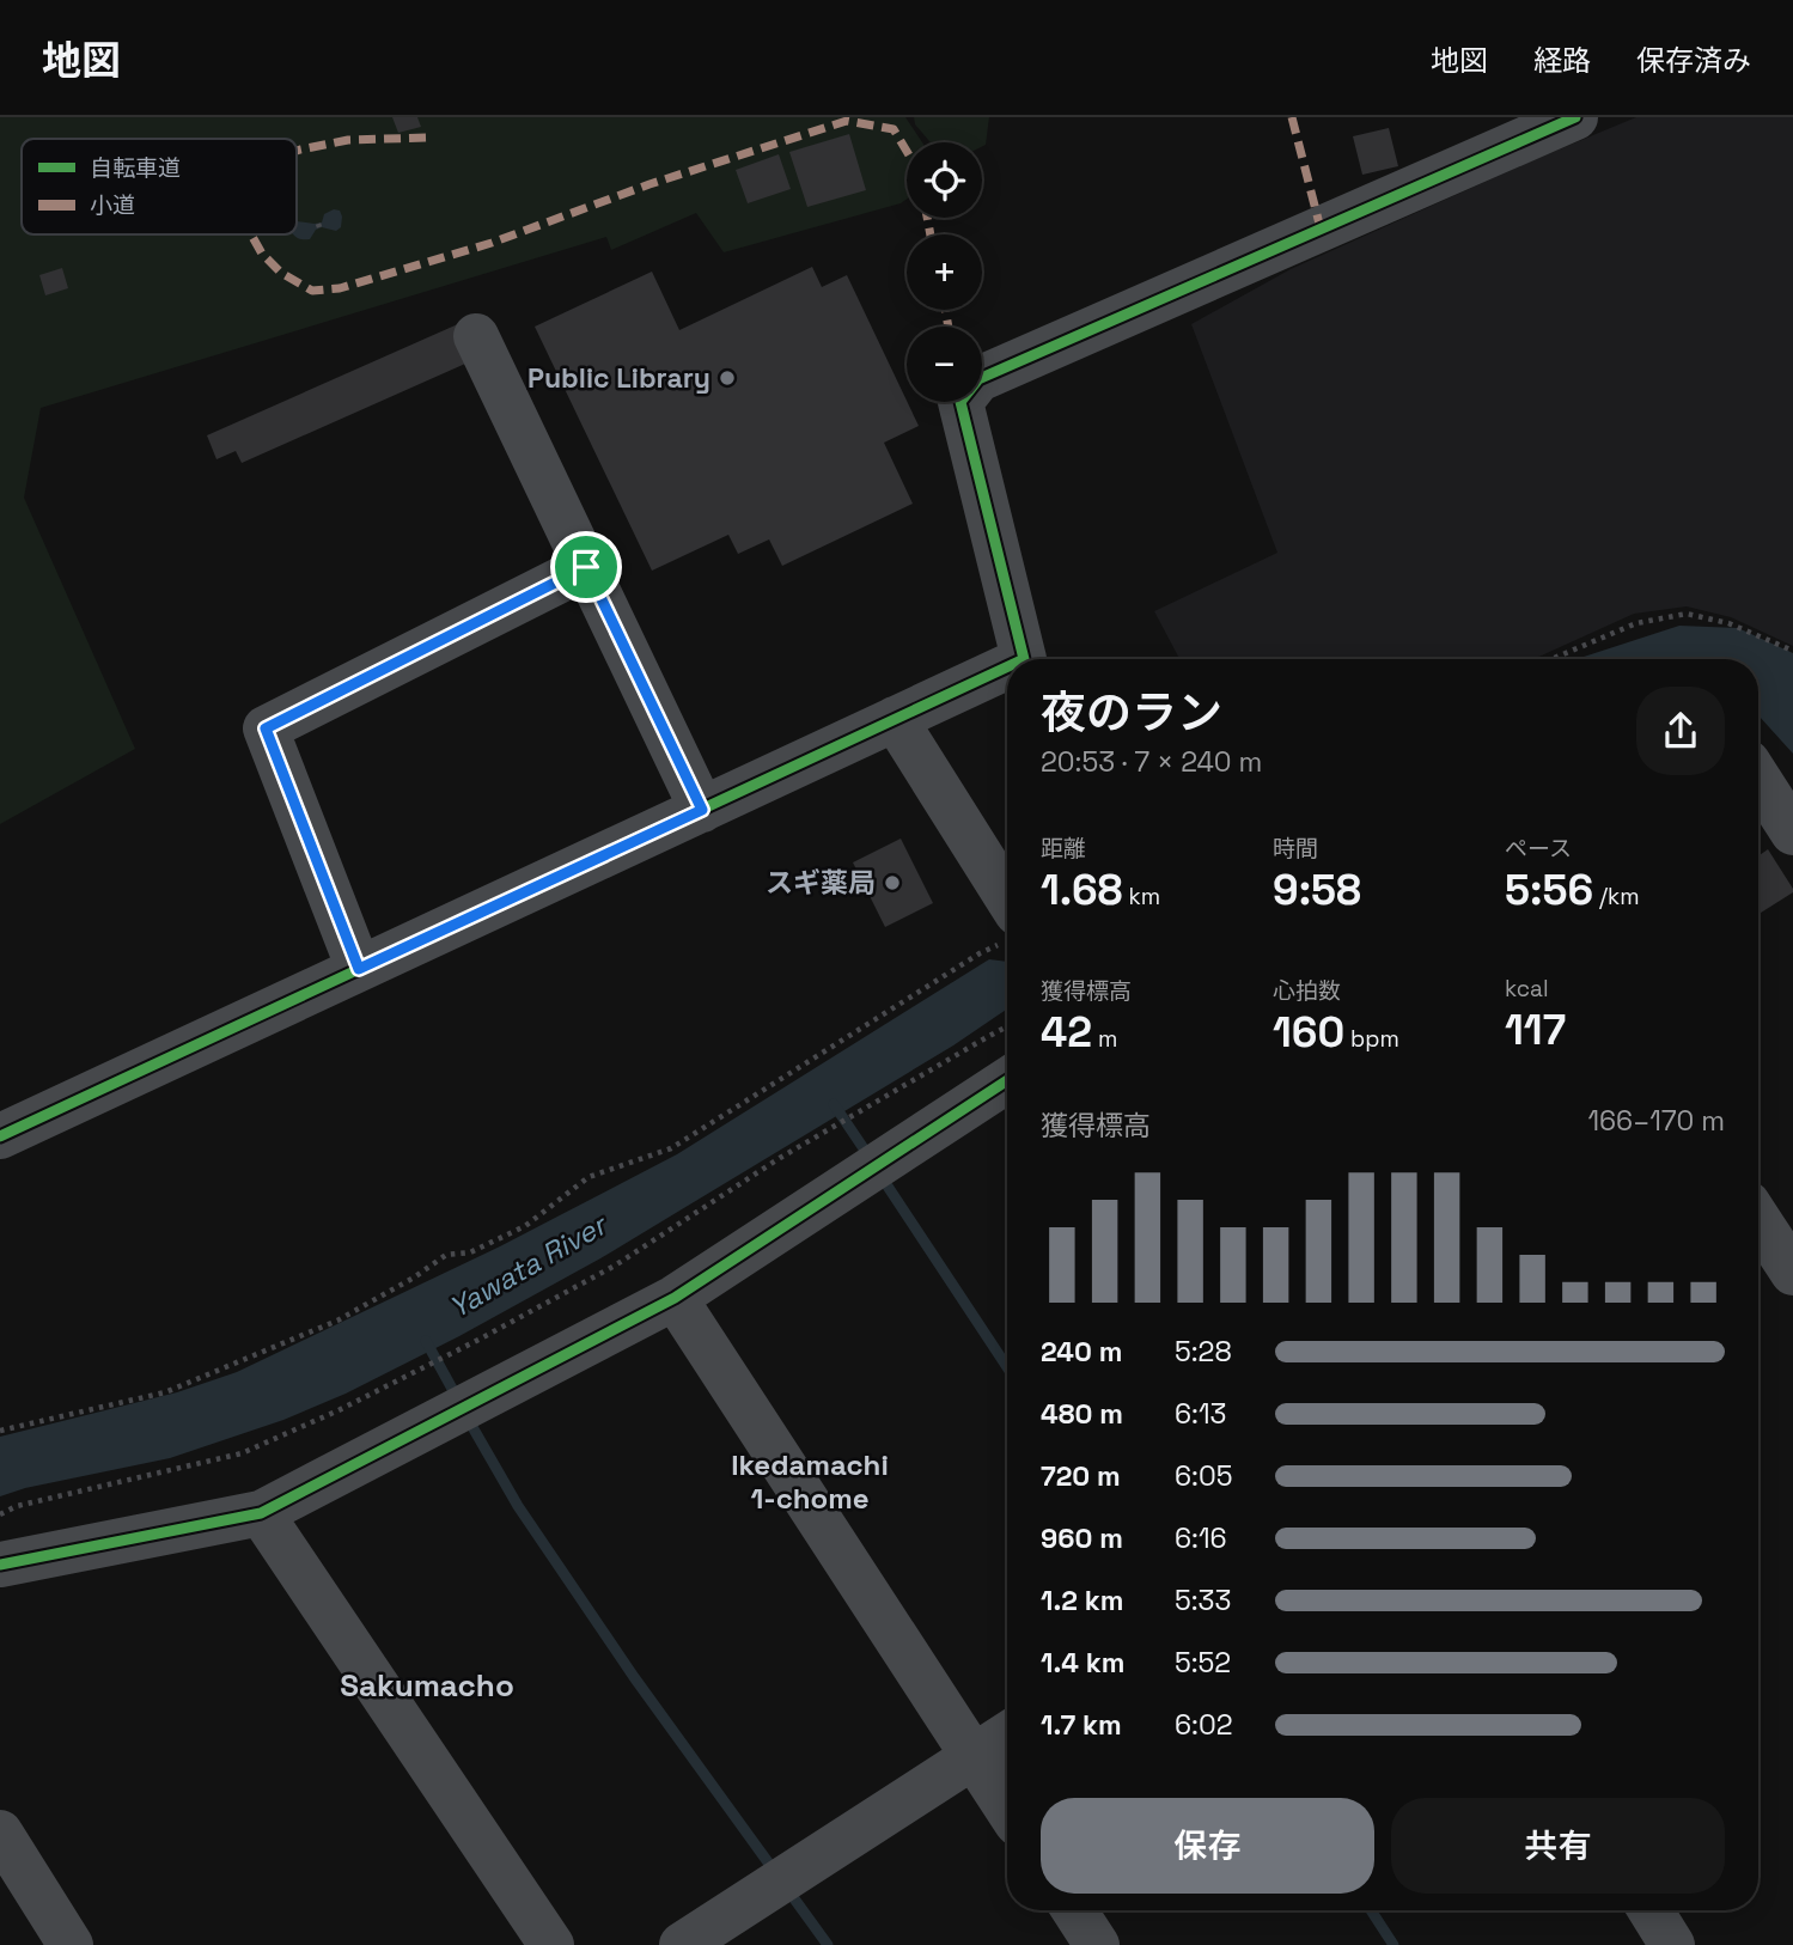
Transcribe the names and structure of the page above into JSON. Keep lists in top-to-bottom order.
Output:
{
  "districts": ["Ikedamachi 1-chome", "Sakumacho"],
  "water": ["Yawata River"],
  "places": ["Public Library", "スギ薬局"],
  "legend": ["自転車道", "小道"],
  "page": {
    "header": "地図",
    "nav": ["地図", "経路", "保存済み"],
    "map_buttons": ["+", "−"],
    "heading": ["夜のラン", "20:53 · 7 × 240 m"],
    "stats": [
      ["距離", "1.68 km"],
      ["時間", "9:58"],
      ["ペース", "5:56 /km"],
      ["獲得標高", "42 m"],
      ["心拍数", "160 bpm"],
      ["kcal", "117"]
    ],
    "chart": ["獲得標高", "166–170 m"],
    "list": [
      {
        "name": "240 m",
        "note": "5:28"
      },
      {
        "name": "480 m",
        "note": "6:13"
      },
      {
        "name": "720 m",
        "note": "6:05"
      },
      {
        "name": "960 m",
        "note": "6:16"
      },
      {
        "name": "1.2 km",
        "note": "5:33"
      },
      {
        "name": "1.4 km",
        "note": "5:52"
      },
      {
        "name": "1.7 km",
        "note": "6:02"
      }
    ],
    "buttons": ["保存", "共有"]
  }
}
